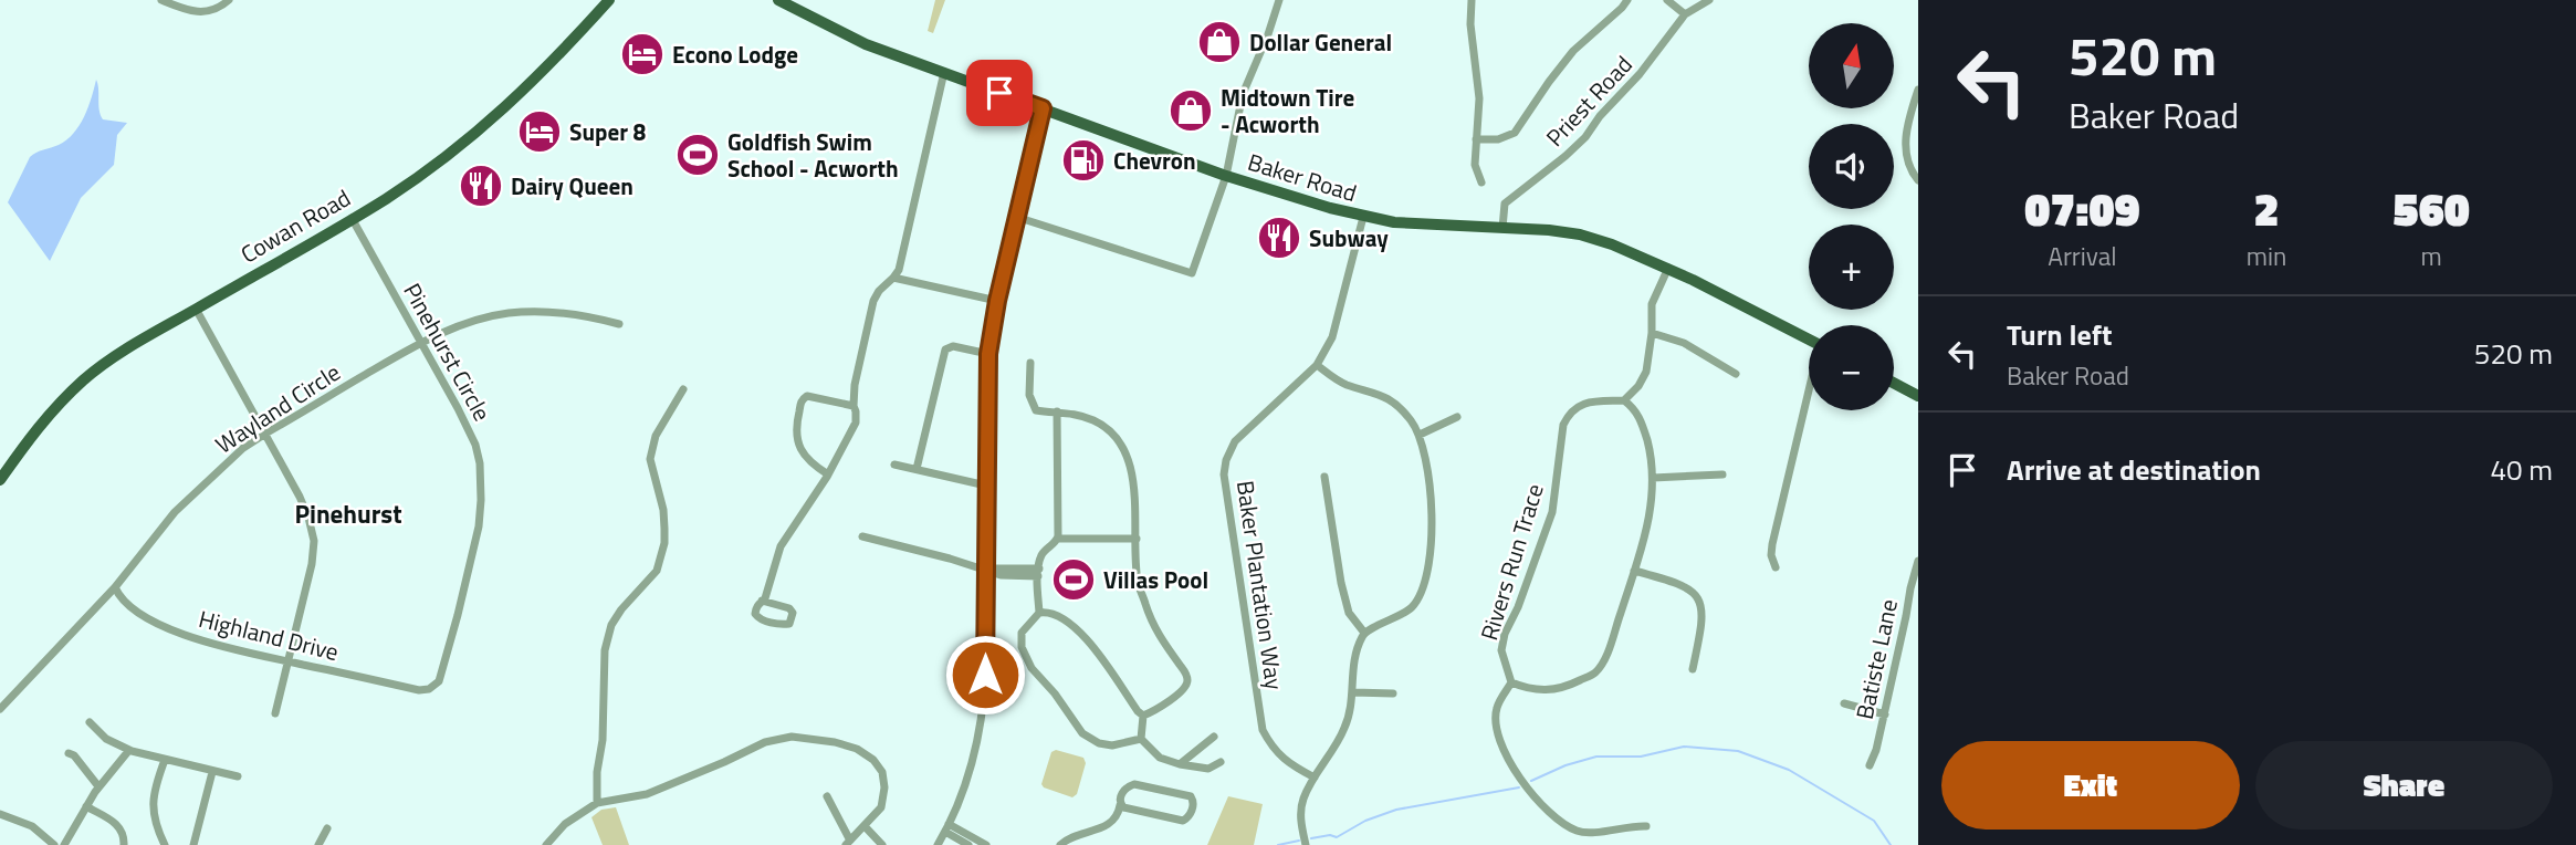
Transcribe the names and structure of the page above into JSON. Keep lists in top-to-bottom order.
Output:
{
  "streets": {
    "main road": ["Baker Road", "Cowan Road"],
    "street": [
      "Priest Road",
      "Pinehurst Circle",
      "Wayland Circle",
      "Rivers Run Trace",
      "Baker Plantation Way",
      "Highland Drive",
      "Batiste Lane"
    ]
  },
  "crossings": [
    ["Priest Road", "Baker Road"],
    ["Cowan Road", "Pinehurst Circle"],
    ["Pinehurst Circle", "Wayland Circle"],
    ["Pinehurst Circle", "Highland Drive"],
    ["Wayland Circle", "Highland Drive"]
  ],
  "districts": ["Pinehurst"],
  "places": {
    "shop": ["Dollar General", "Midtown Tire - Acworth"],
    "hotel": ["Econo Lodge", "Super 8"],
    "sports": ["Goldfish Swim School - Acworth", "Villas Pool"],
    "fuel station": ["Chevron"],
    "restaurant": ["Dairy Queen", "Subway"]
  },
  "north": "top",
  "page": {
    "turn": ["520 m", "Baker Road"],
    "map_buttons": ["+", "−"],
    "eta": [
      "07:09",
      "Arrival",
      "2",
      "min",
      "560",
      "m"
    ],
    "list": [
      {
        "name": "Turn left",
        "note": "Baker Road",
        "value": "520 m"
      },
      {
        "name": "Arrive at destination",
        "value": "40 m"
      }
    ],
    "buttons": ["Exit", "Share"]
  }
}
